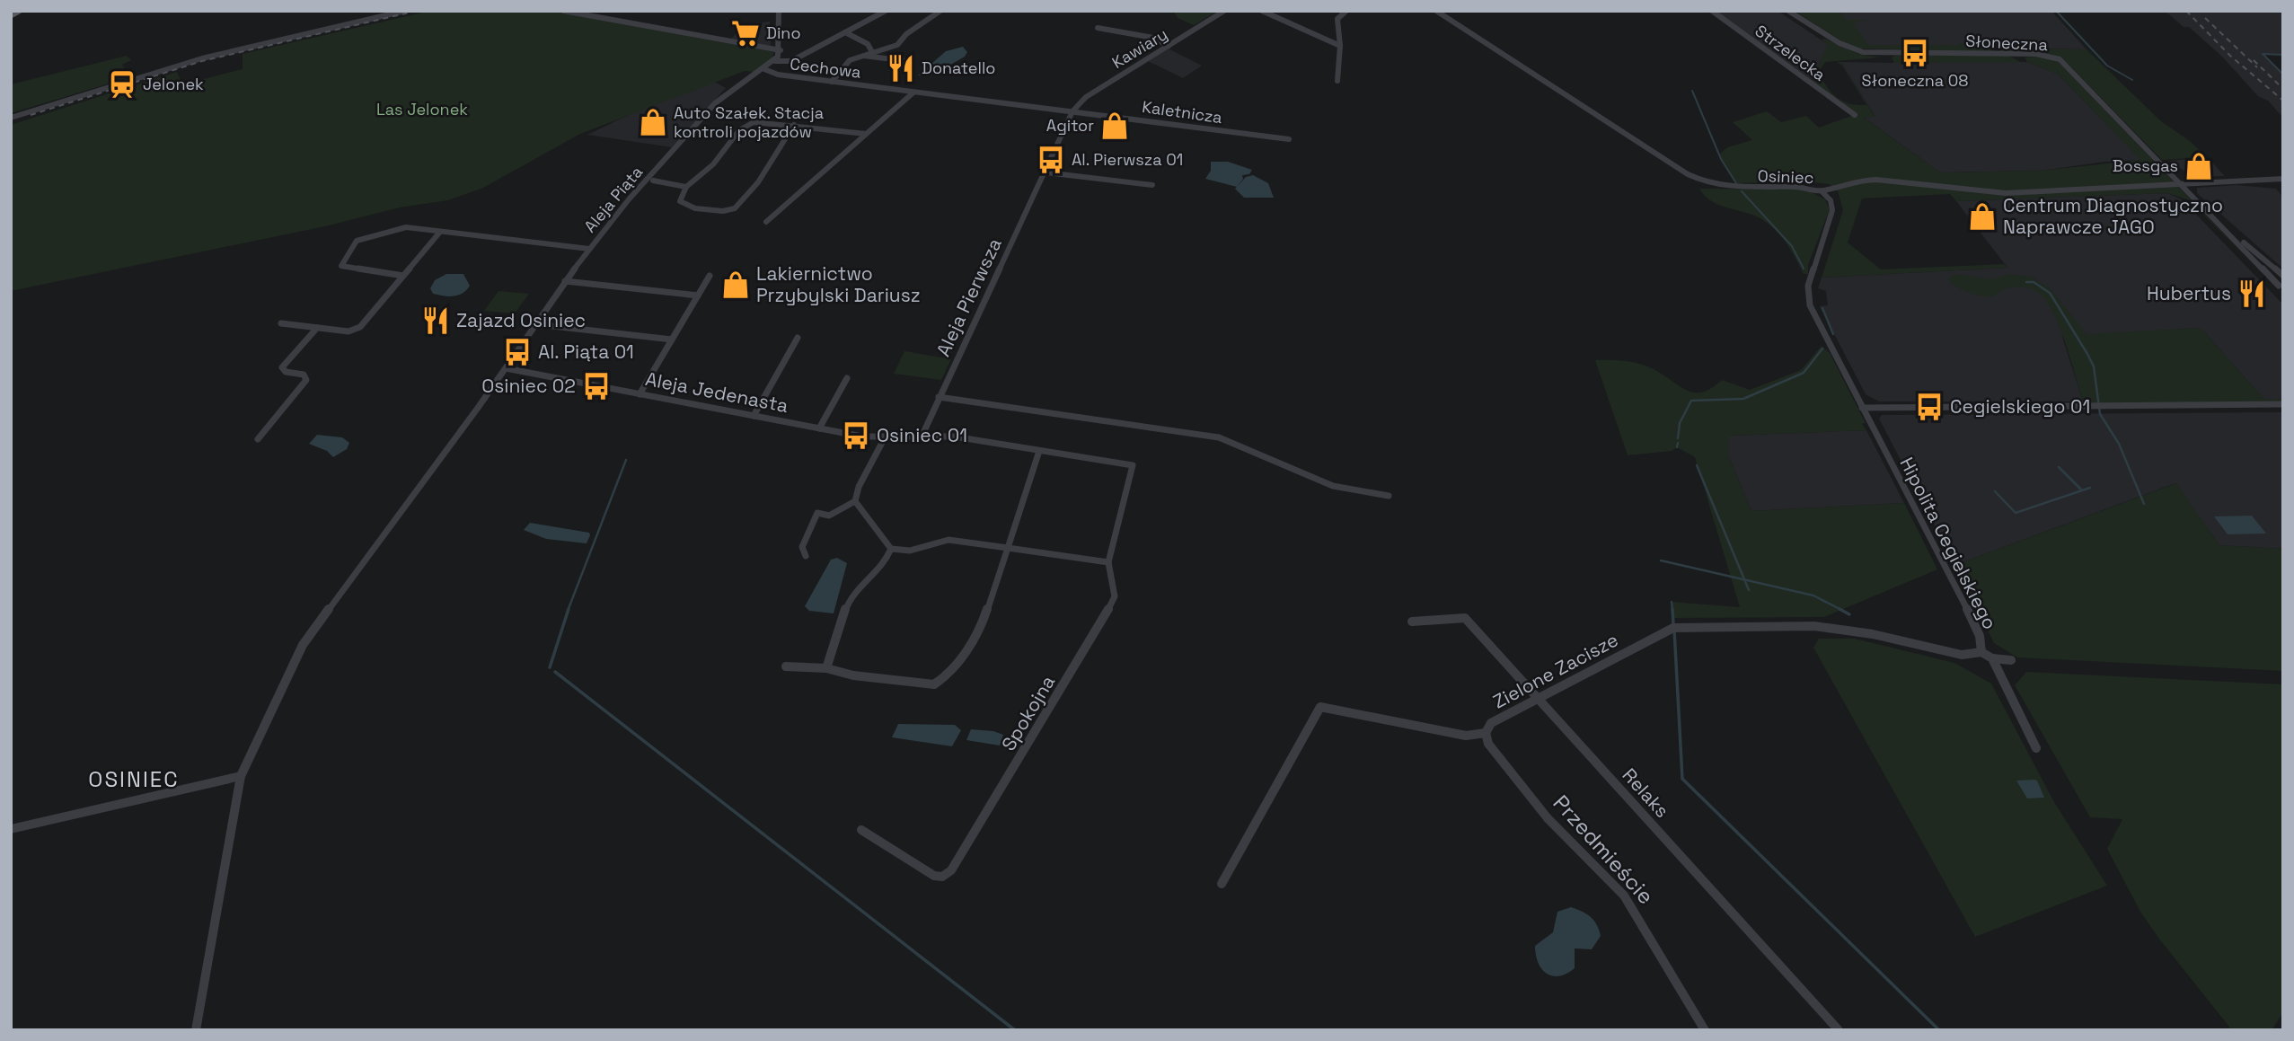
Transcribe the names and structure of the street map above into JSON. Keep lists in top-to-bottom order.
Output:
{
  "streets": {
    "street": [
      "Słoneczna",
      "Kawiary",
      "Strzelecka",
      "Cechowa",
      "Kaletnicza",
      "Osiniec",
      "Aleja Piąta",
      "Aleja Pierwsza",
      "Aleja Jedenasta",
      "Hipolita Cegielskiego",
      "Zielone Zacisze",
      "Spokojna",
      "Relaks",
      "Przedmieście"
    ]
  },
  "crossings": [
    ["Słoneczna", "Osiniec"],
    ["Kawiary", "Cechowa"],
    ["Kawiary", "Kaletnicza"],
    ["Kawiary", "Aleja Pierwsza"],
    ["Cechowa", "Kaletnicza"],
    ["Cechowa", "Aleja Piąta"],
    ["Cechowa", "Aleja Pierwsza"],
    ["Kaletnicza", "Aleja Pierwsza"],
    ["Osiniec", "Hipolita Cegielskiego"],
    ["Aleja Piąta", "Aleja Jedenasta"],
    ["Aleja Pierwsza", "Aleja Jedenasta"],
    ["Aleja Jedenasta", "Spokojna"],
    ["Hipolita Cegielskiego", "Zielone Zacisze"],
    ["Zielone Zacisze", "Relaks"],
    ["Zielone Zacisze", "Przedmieście"]
  ],
  "districts": ["OSINIEC"],
  "parks": ["Las Jelonek"],
  "places": {
    "supermarket": ["Dino"],
    "bus stop": [
      "Słoneczna 08",
      "Al. Pierwsza 01",
      "Al. Piąta 01",
      "Osiniec 02",
      "Cegielskiego 01",
      "Osiniec 01"
    ],
    "restaurant": ["Donatello", "Hubertus", "Zajazd Osiniec"],
    "station": ["Jelonek"],
    "shop": [
      "Auto Szałek. Stacja kontroli pojazdów",
      "Agitor",
      "Bossgas",
      "Centrum Diagnostyczno Naprawcze JAGO",
      "Lakiernictwo Przybylski Dariusz"
    ]
  }
}
